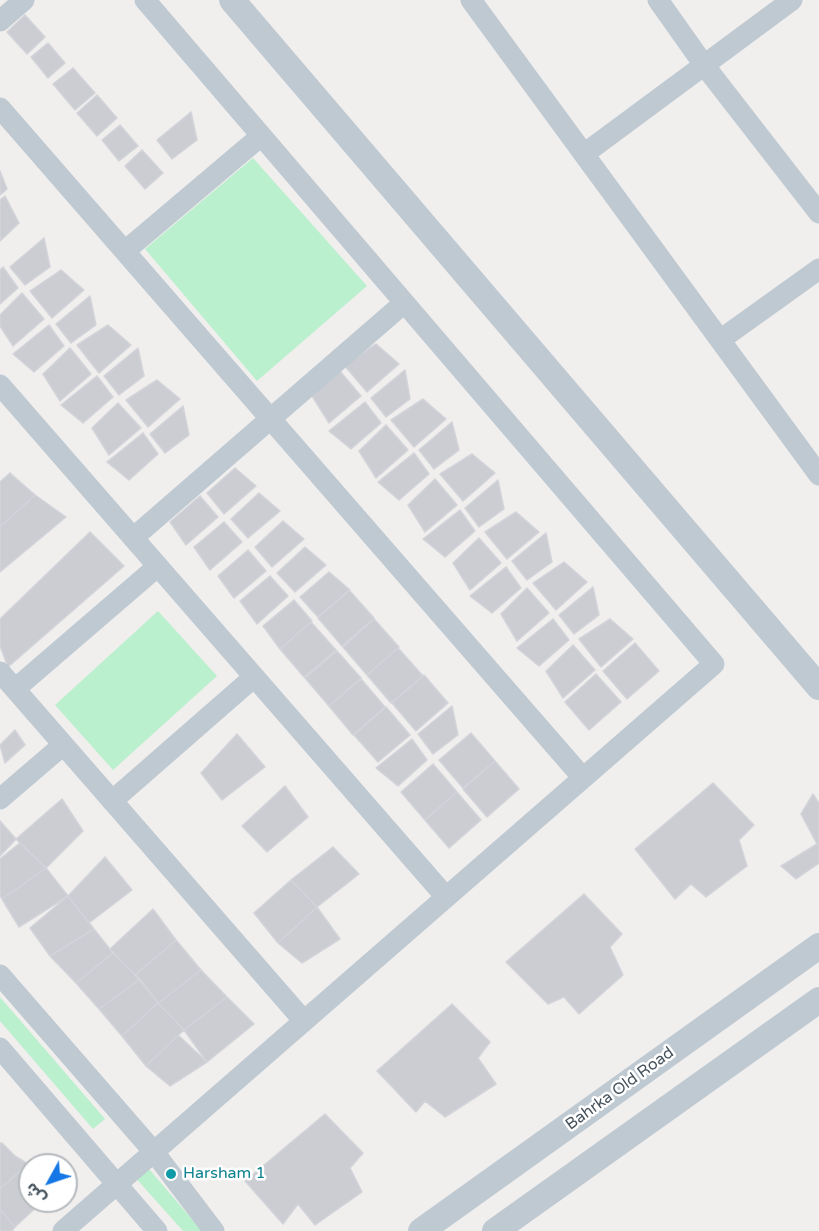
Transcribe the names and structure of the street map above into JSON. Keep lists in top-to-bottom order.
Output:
{
  "streets": {
    "street": ["Bahrka Old Road"]
  },
  "places": ["Harsham 1"],
  "north": "bottom left"
}
